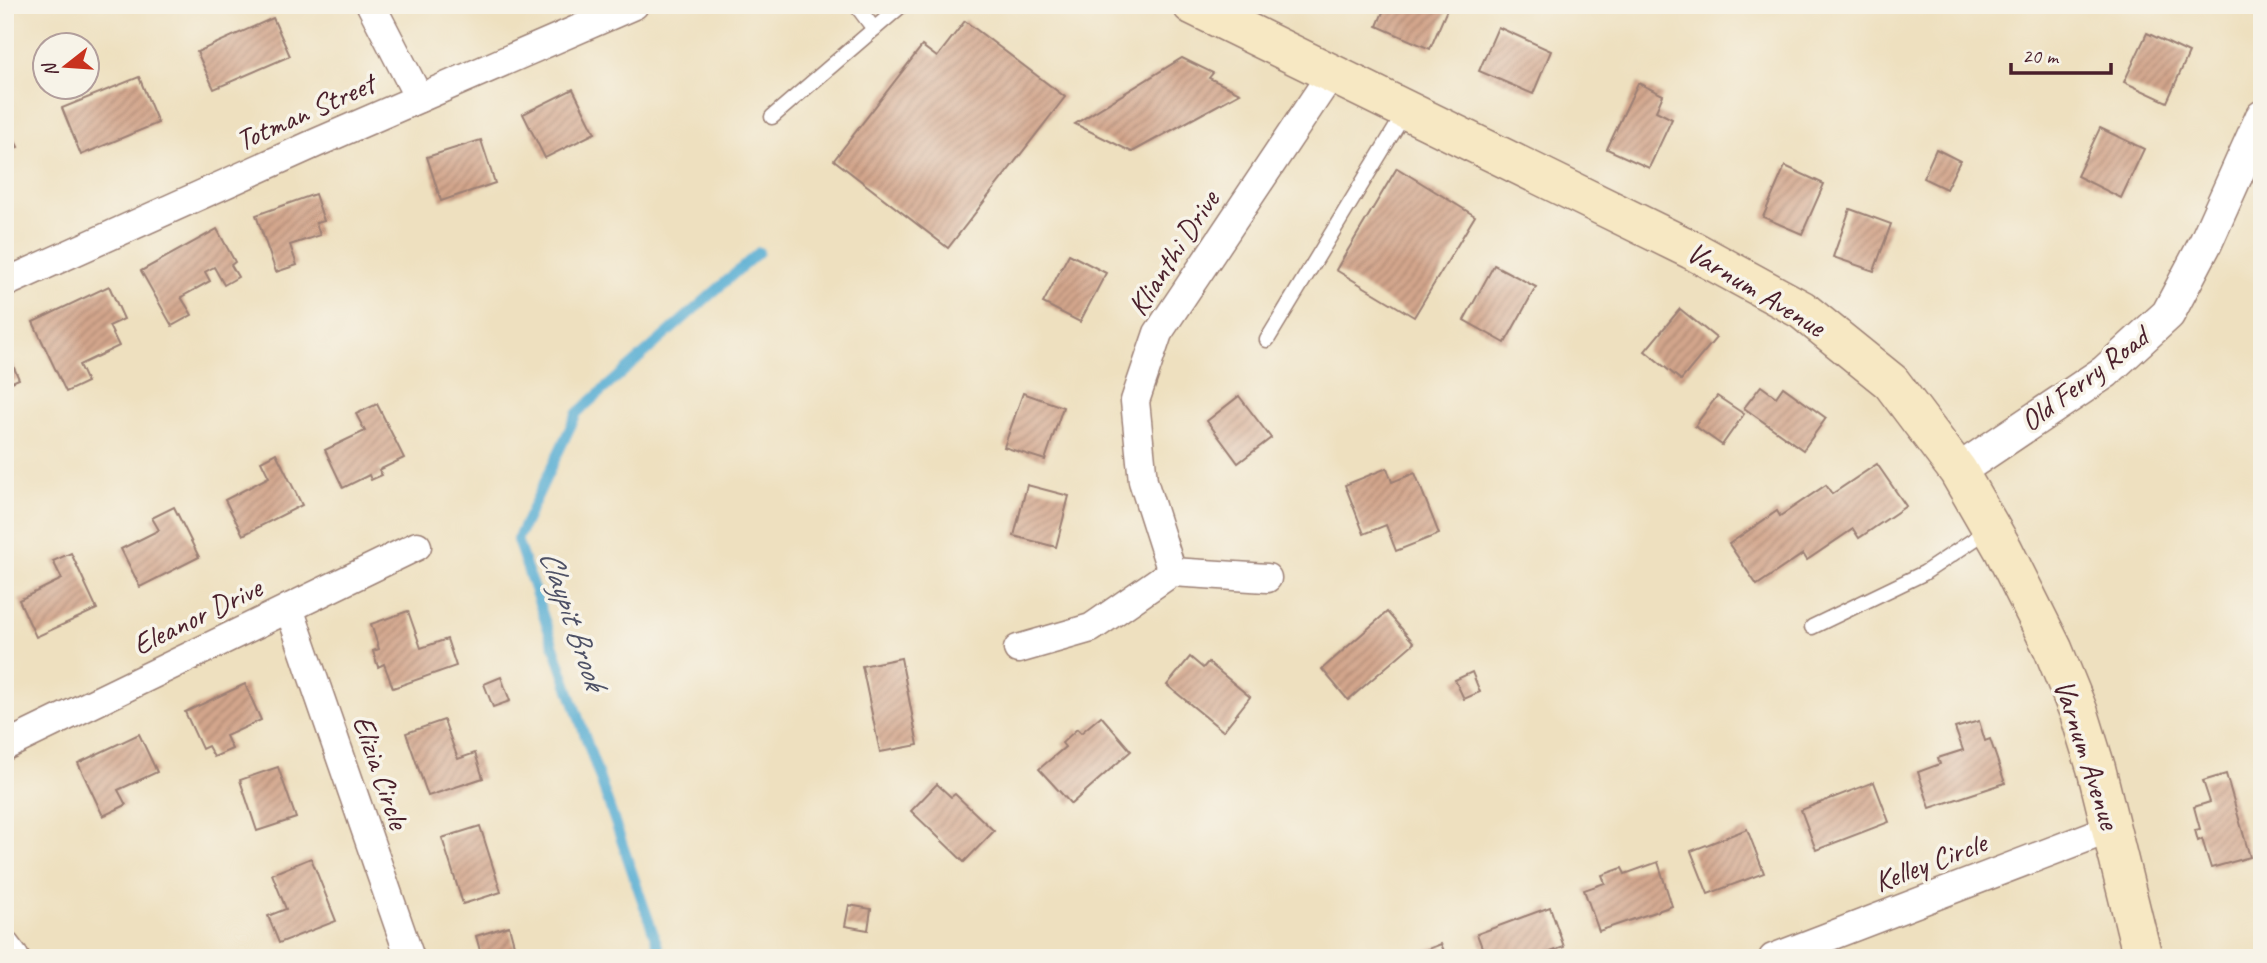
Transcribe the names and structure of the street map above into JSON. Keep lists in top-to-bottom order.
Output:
{
  "streets": {
    "main road": ["Varnum Avenue"],
    "street": [
      "Totman Street",
      "Klianthi Drive",
      "Old Ferry Road",
      "Eleanor Drive",
      "Elizia Circle",
      "Kelley Circle"
    ]
  },
  "crossings": [
    ["Klianthi Drive", "Varnum Avenue"],
    ["Varnum Avenue", "Old Ferry Road"],
    ["Varnum Avenue", "Kelley Circle"],
    ["Eleanor Drive", "Elizia Circle"]
  ],
  "water": ["Claypit Brook"],
  "scale_bar": "20 m",
  "north": "left"
}
